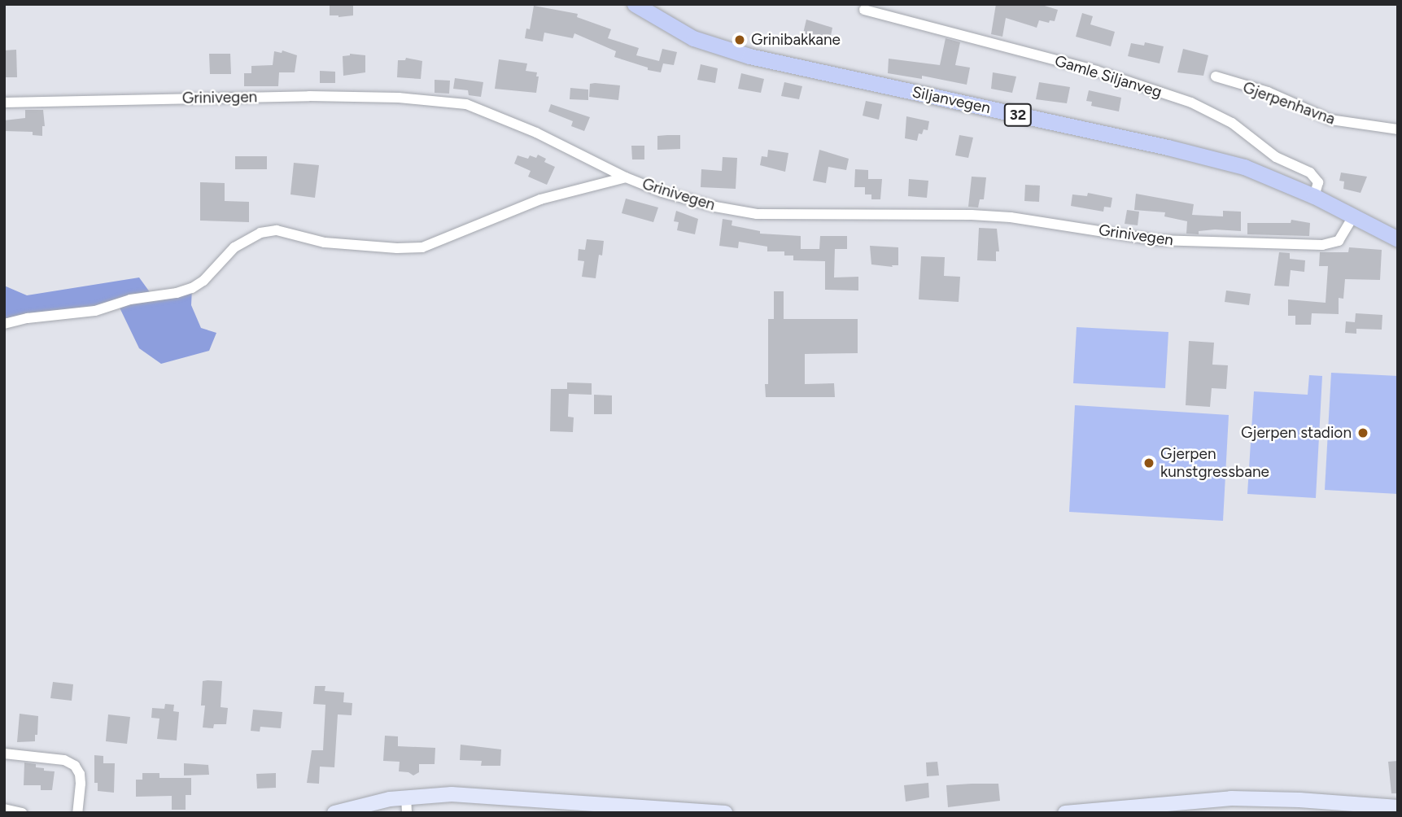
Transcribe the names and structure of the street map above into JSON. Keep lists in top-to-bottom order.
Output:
{
  "streets": {
    "main road": ["Siljanvegen", "32"],
    "street": ["Gamle Siljanveg", "Grinivegen", "Gjerpenhavna"]
  },
  "crossings": [
    ["Gamle Siljanveg", "Siljanvegen"],
    ["Grinivegen", "Siljanvegen"]
  ],
  "places": ["Grinibakkane", "Gjerpen stadion", "Gjerpen kunstgressbane"]
}
